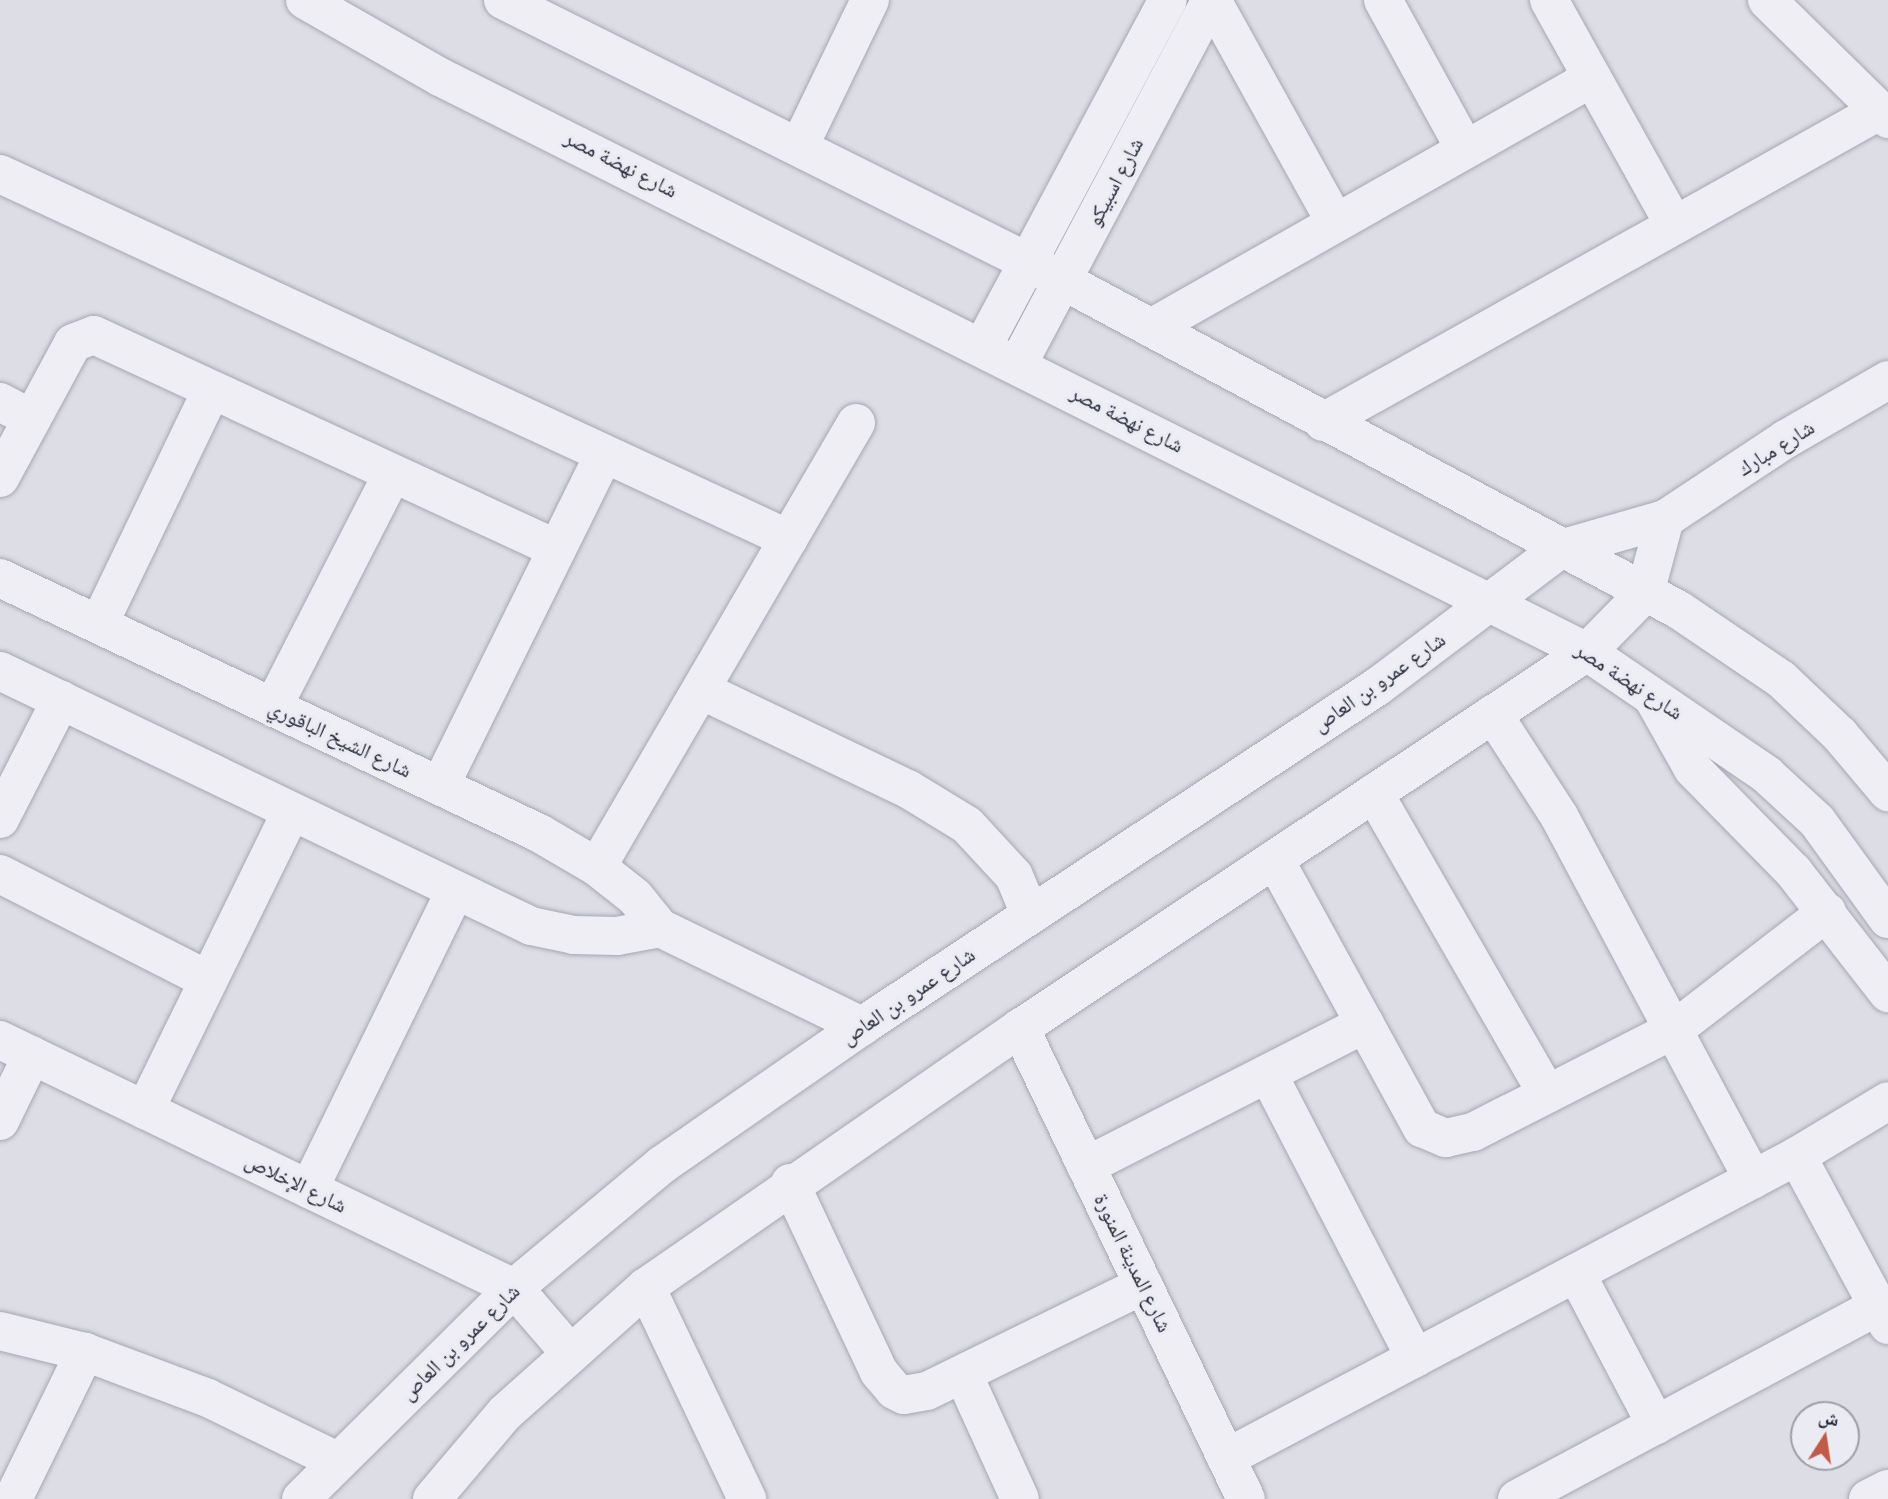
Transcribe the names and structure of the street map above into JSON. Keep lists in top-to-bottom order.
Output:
{
  "streets": {
    "street": [
      "شارع نهضة مصر",
      "شارع اسبيكو",
      "شارع مبارك",
      "شارع عمرو بن العاص",
      "شارع الشيخ الباقوري",
      "شارع الإخلاص",
      "شارع المدينة المنورة"
    ]
  },
  "crossings": [
    ["شارع نهضة مصر", "شارع اسبيكو"],
    ["شارع نهضة مصر", "شارع عمرو بن العاص"],
    ["شارع مبارك", "شارع عمرو بن العاص"],
    ["شارع عمرو بن العاص", "شارع الشيخ الباقوري"],
    ["شارع عمرو بن العاص", "شارع الإخلاص"]
  ],
  "north": "top"
}
